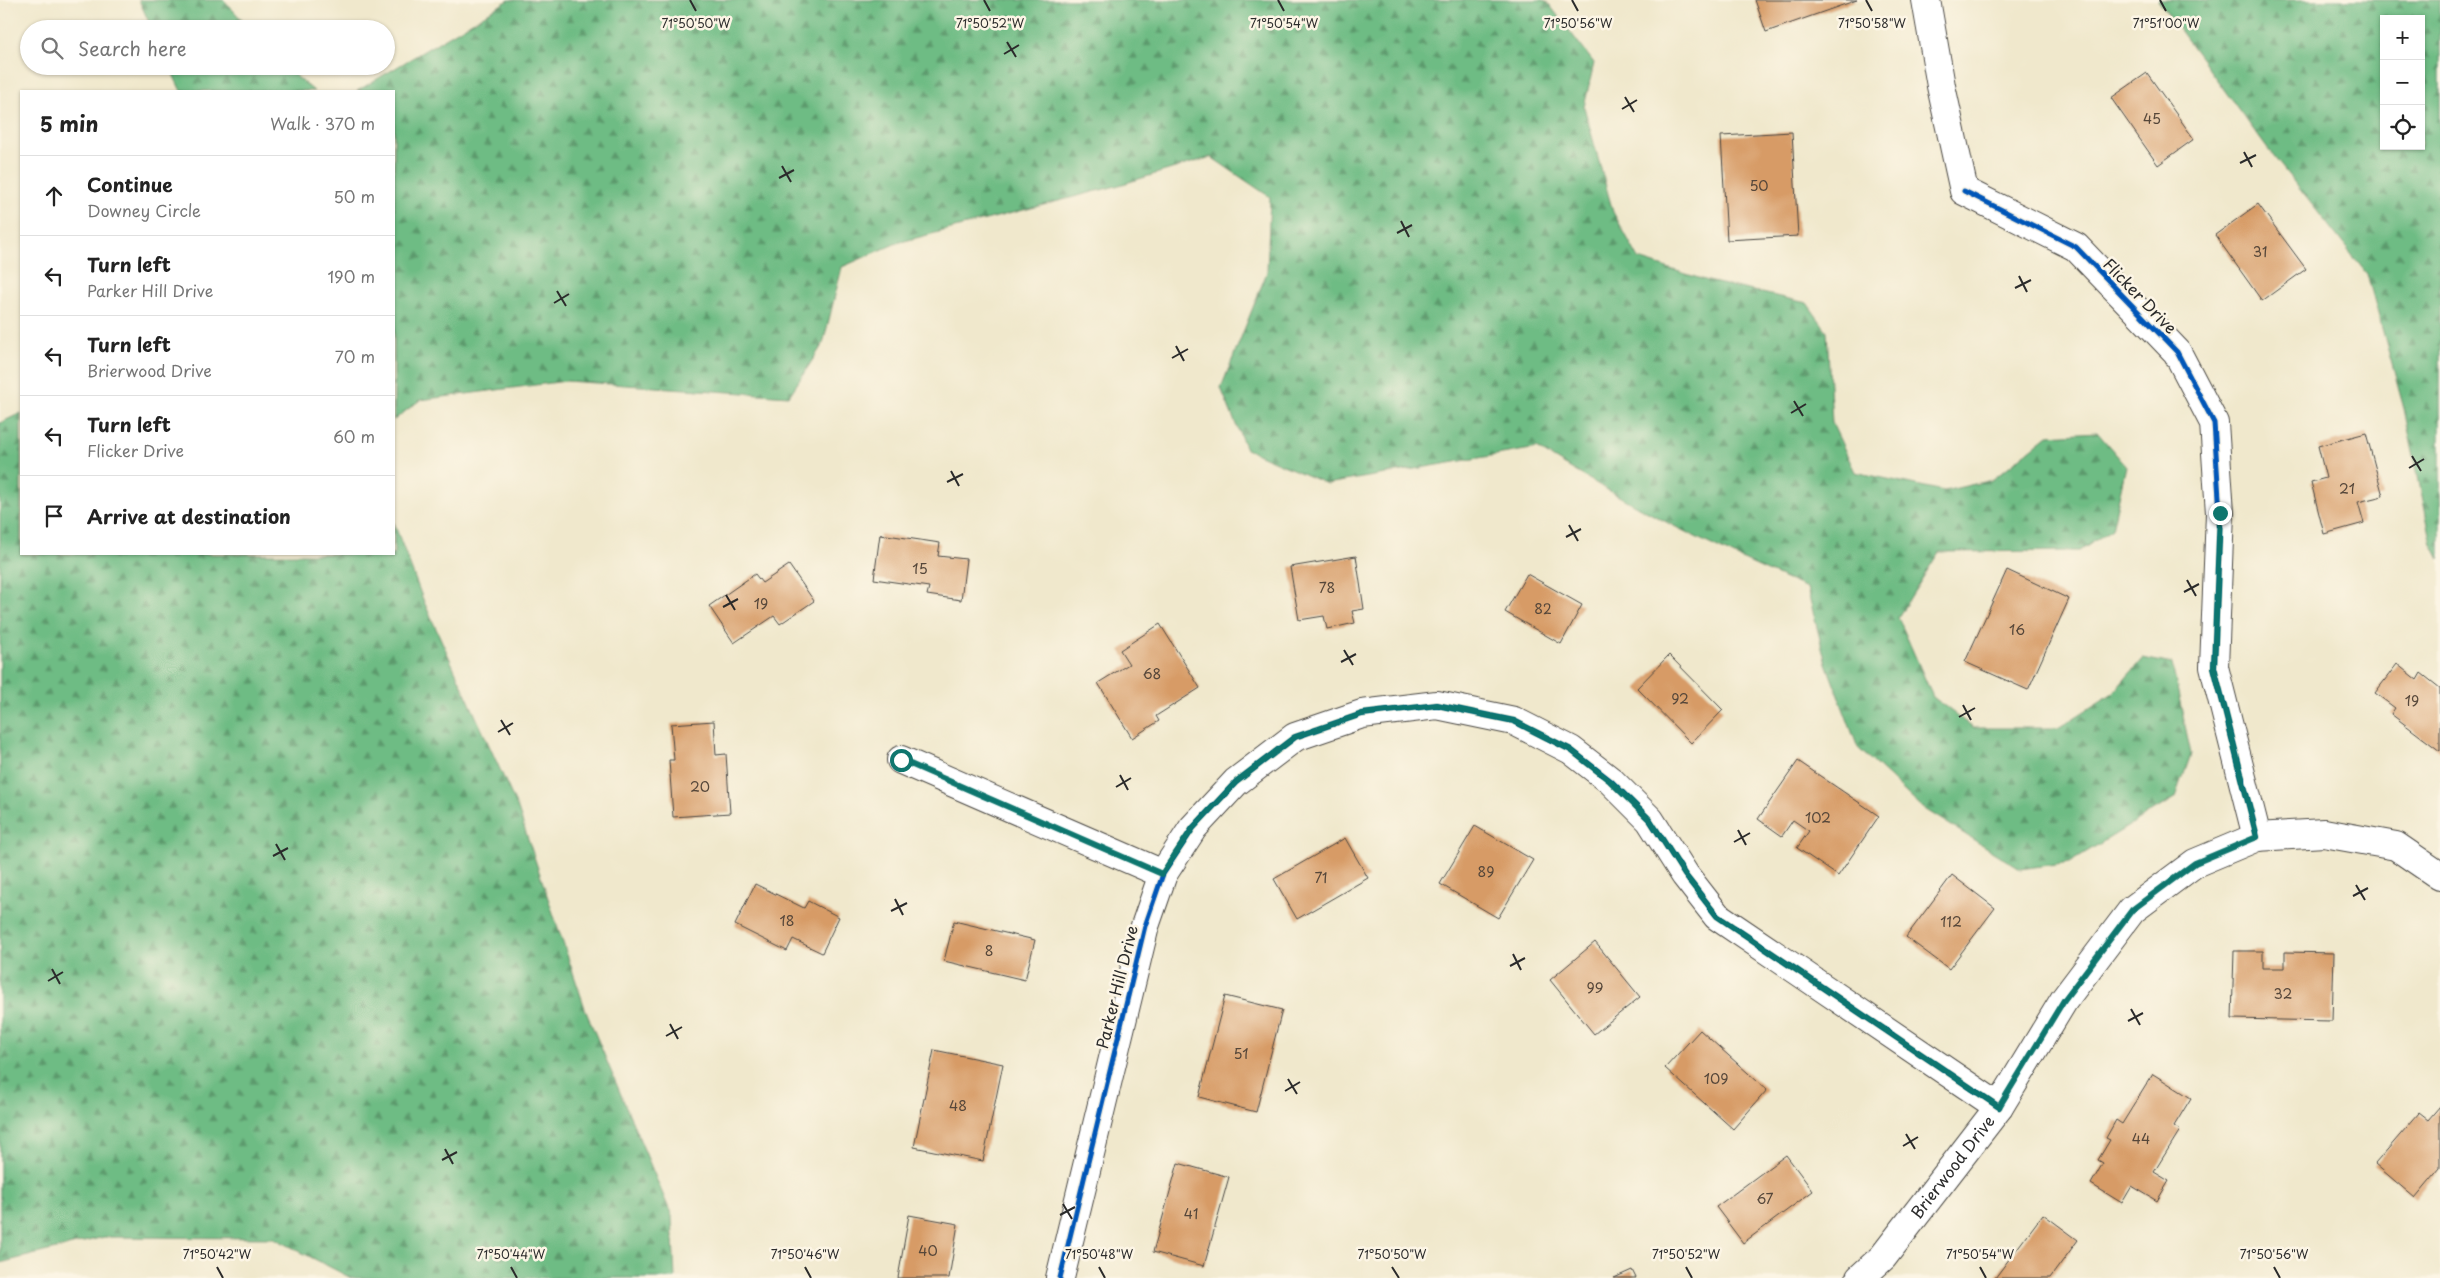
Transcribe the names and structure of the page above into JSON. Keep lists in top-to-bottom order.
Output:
{
  "streets": {
    "street": ["Flicker Drive", "Parker Hill Drive", "Brierwood Drive"]
  },
  "crossings": [
    ["Flicker Drive", "Brierwood Drive"],
    ["Parker Hill Drive", "Brierwood Drive"]
  ],
  "house_numbers": [
    "45",
    "50",
    "31",
    "21",
    "15",
    "78",
    "19",
    "82",
    "16",
    "68",
    "92",
    "19",
    "20",
    "102",
    "89",
    "71",
    "18",
    "112",
    "8",
    "99",
    "32",
    "51",
    "109",
    "48",
    "44",
    "67",
    "41",
    "40"
  ],
  "page": {
    "map_buttons": ["+", "−"],
    "search": "Search here",
    "heading": ["5 min", "Walk · 370 m"],
    "list": [
      ["Continue", "Downey Circle", "50 m"],
      ["Turn left", "Parker Hill Drive", "190 m"],
      ["Turn left", "Brierwood Drive", "70 m"],
      ["Turn left", "Flicker Drive", "60 m"],
      "Arrive at destination"
    ]
  },
  "coordinates": [
    "71°50'50\"W",
    "71°50'52\"W",
    "71°50'54\"W",
    "71°50'56\"W",
    "71°50'58\"W",
    "71°51'00\"W",
    "71°50'42\"W",
    "71°50'44\"W",
    "71°50'46\"W",
    "71°50'48\"W"
  ]
}
